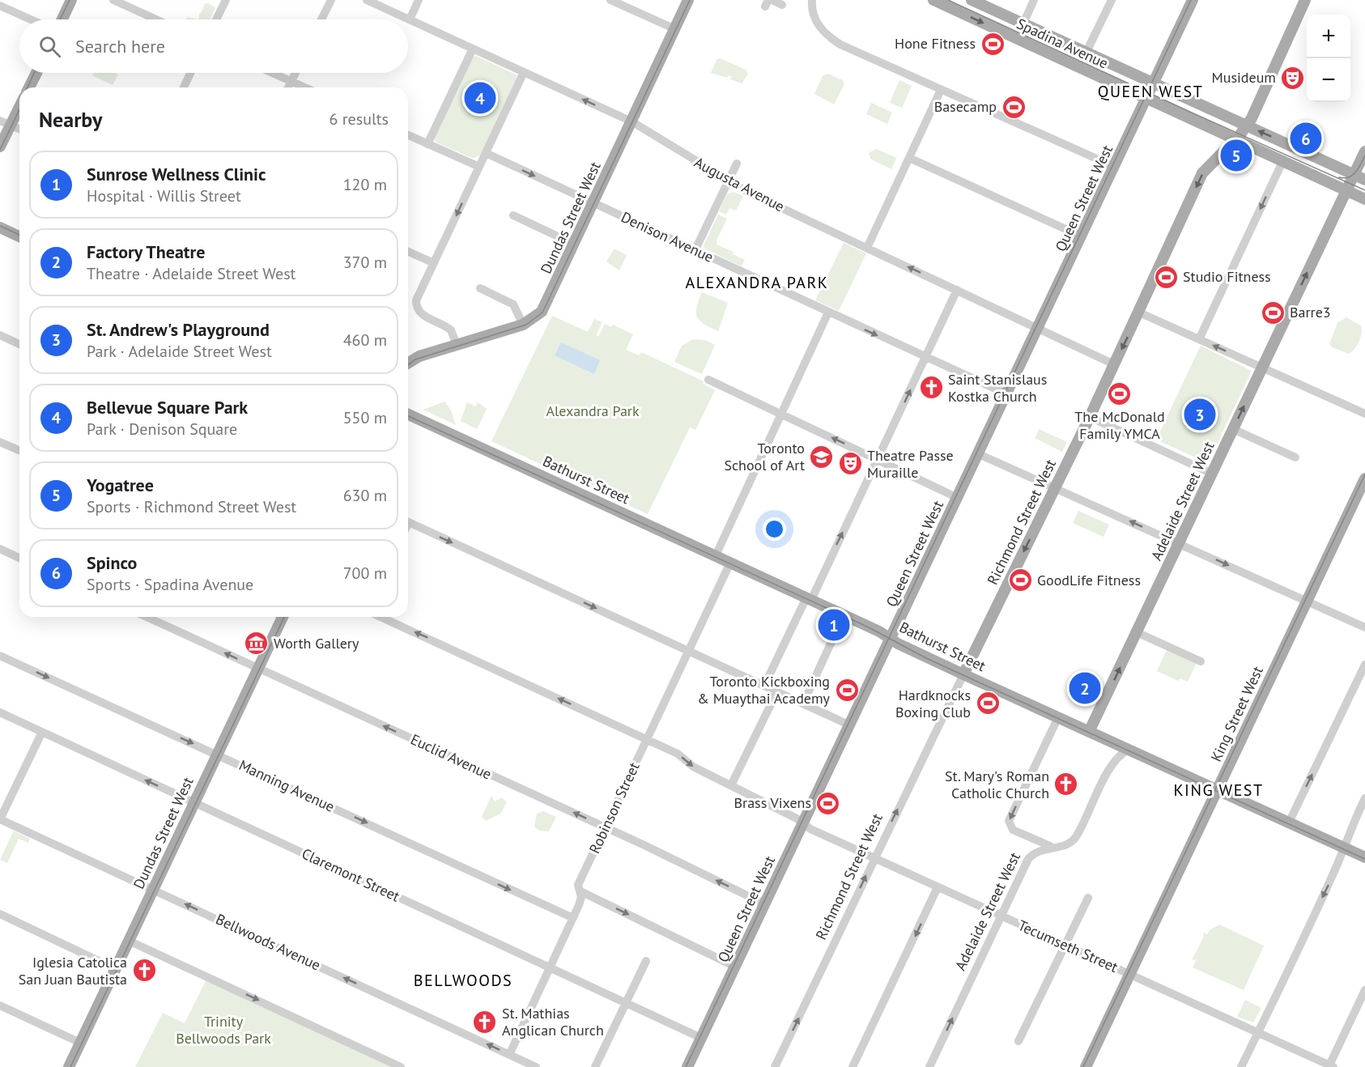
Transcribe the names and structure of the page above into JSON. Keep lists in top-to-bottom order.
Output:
{
  "streets": {
    "main road": [
      "Spadina Avenue",
      "Queen Street West",
      "Dundas Street West",
      "Bathurst Street",
      "Adelaide Street West",
      "Richmond Street West",
      "King Street West"
    ],
    "street": [
      "Augusta Avenue",
      "Denison Avenue",
      "Euclid Avenue",
      "Manning Avenue",
      "Robinson Street",
      "Claremont Street",
      "Bellwoods Avenue",
      "Tecumseth Street"
    ]
  },
  "crossings": [
    ["Spadina Avenue", "Queen Street West"],
    ["Spadina Avenue", "Adelaide Street West"],
    ["Spadina Avenue", "Richmond Street West"],
    ["Augusta Avenue", "Queen Street West"],
    ["Augusta Avenue", "Dundas Street West"],
    ["Augusta Avenue", "Richmond Street West"],
    ["Queen Street West", "Denison Avenue"],
    ["Queen Street West", "Bathurst Street"],
    ["Queen Street West", "Euclid Avenue"],
    ["Queen Street West", "Claremont Street"],
    ["Queen Street West", "Tecumseth Street"],
    ["Dundas Street West", "Denison Avenue"],
    ["Dundas Street West", "Euclid Avenue"],
    ["Dundas Street West", "Manning Avenue"],
    ["Dundas Street West", "Claremont Street"],
    ["Dundas Street West", "Bellwoods Avenue"],
    ["Bathurst Street", "Adelaide Street West"],
    ["Bathurst Street", "Richmond Street West"],
    ["Bathurst Street", "King Street West"],
    ["Bathurst Street", "Robinson Street"],
    ["Adelaide Street West", "Tecumseth Street"],
    ["Richmond Street West", "Tecumseth Street"],
    ["King Street West", "Tecumseth Street"],
    ["Euclid Avenue", "Robinson Street"],
    ["Manning Avenue", "Robinson Street"],
    ["Robinson Street", "Claremont Street"],
    ["Robinson Street", "Bellwoods Avenue"],
    ["Robinson Street", "Tecumseth Street"]
  ],
  "one_way": [
    "Denison Avenue",
    "Adelaide Street West",
    "Euclid Avenue",
    "Manning Avenue"
  ],
  "districts": [
    "QUEEN WEST",
    "ALEXANDRA PARK",
    "KING WEST",
    "BELLWOODS"
  ],
  "parks": ["Alexandra Park", "Trinity Bellwoods Park"],
  "places": {
    "sports": [
      "Hone Fitness",
      "Basecamp",
      "Studio Fitness",
      "Barre3",
      "The McDonald Family YMCA",
      "GoodLife Fitness",
      "Toronto Kickboxing & Muaythai Academy",
      "Hardknocks Boxing Club",
      "Brass Vixens"
    ],
    "theatre": ["Musideum", "Theatre Passe Muraille"],
    "church": [
      "Saint Stanislaus Kostka Church",
      "St. Mary's Roman Catholic Church",
      "Iglesia Catolica San Juan Bautista",
      "St. Mathias Anglican Church"
    ],
    "school or university": ["Toronto School of Art"],
    "museum": ["Worth Gallery"]
  },
  "page": {
    "map_buttons": ["+", "−"],
    "search": "Search here",
    "pins": [
      "4",
      "6",
      "5",
      "3",
      "1",
      "2"
    ],
    "heading": ["Nearby", "6 results"],
    "list": [
      {
        "mark": "1",
        "name": "Sunrose Wellness Clinic",
        "note": "Hospital · Willis Street",
        "value": "120 m"
      },
      {
        "mark": "2",
        "name": "Factory Theatre",
        "note": "Theatre · Adelaide Street West",
        "value": "370 m"
      },
      {
        "mark": "3",
        "name": "St. Andrew's Playground",
        "note": "Park · Adelaide Street West",
        "value": "460 m"
      },
      {
        "mark": "4",
        "name": "Bellevue Square Park",
        "note": "Park · Denison Square",
        "value": "550 m"
      },
      {
        "mark": "5",
        "name": "Yogatree",
        "note": "Sports · Richmond Street West",
        "value": "630 m"
      },
      {
        "mark": "6",
        "name": "Spinco",
        "note": "Sports · Spadina Avenue",
        "value": "700 m"
      }
    ]
  }
}
